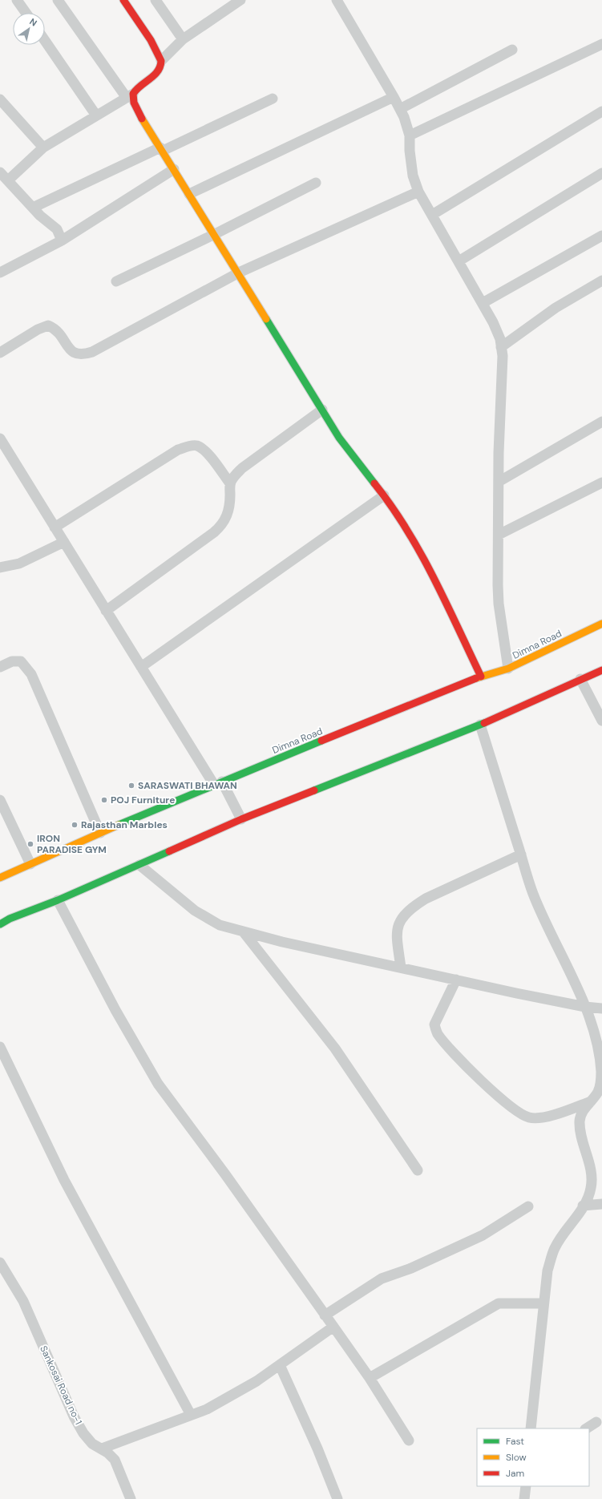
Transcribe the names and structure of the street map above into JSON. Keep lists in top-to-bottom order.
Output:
{
  "streets": {
    "street": ["Dimna Road", "Sankosai Road no-1"]
  },
  "places": [
    "SARASWATI BHAWAN",
    "POJ Furniture",
    "Rajasthan Marbles",
    "IRON PARADISE GYM"
  ],
  "legend": ["Fast", "Slow", "Jam"],
  "north": "top right"
}
